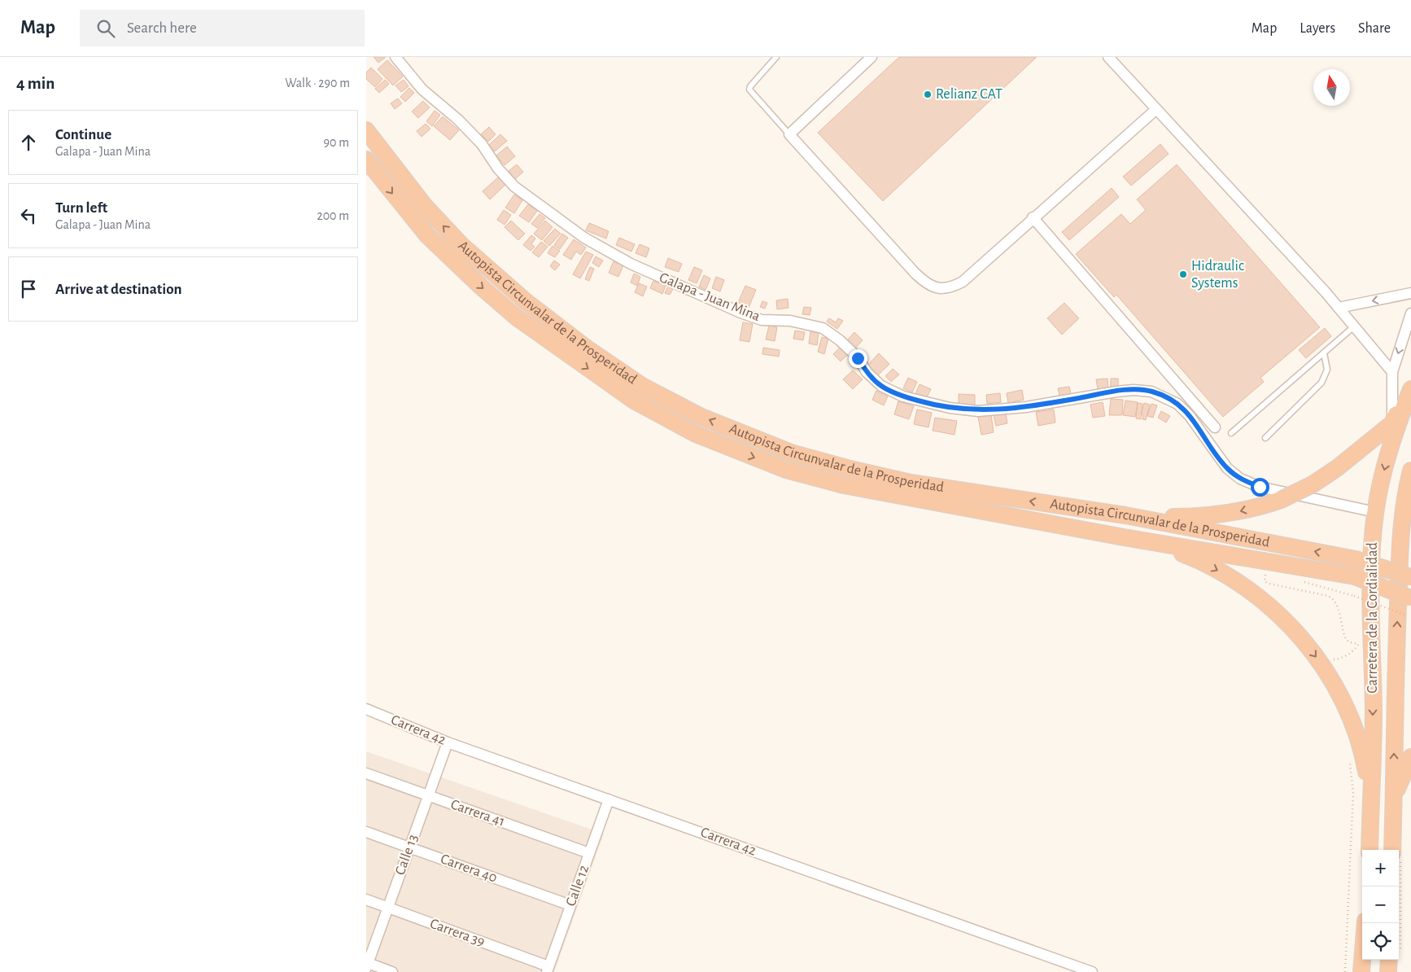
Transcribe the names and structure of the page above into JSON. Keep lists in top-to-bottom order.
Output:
{
  "streets": {
    "highway": ["Autopista Circunvalar de la Prosperidad", "Carretera de la Cordialidad"],
    "street": [
      "Galapa - Juan Mina",
      "Carrera 42",
      "Carrera 41",
      "Calle 13",
      "Carrera 40",
      "Calle 12",
      "Carrera 39"
    ]
  },
  "crossings": [
    ["Galapa - Juan Mina", "Carretera de la Cordialidad"],
    ["Carrera 42", "Calle 13"],
    ["Carrera 42", "Calle 12"],
    ["Carrera 41", "Calle 13"],
    ["Carrera 41", "Calle 12"],
    ["Calle 13", "Carrera 40"],
    ["Calle 13", "Carrera 39"],
    ["Carrera 40", "Calle 12"],
    ["Calle 12", "Carrera 39"]
  ],
  "places": ["Relianz CAT", "Hidraulic Systems"],
  "north": "top",
  "page": {
    "header": "Map",
    "search": "Search here",
    "nav": ["Map", "Layers", "Share"],
    "heading": ["4 min", "Walk · 290 m"],
    "list": [
      ["Continue", "Galapa - Juan Mina", "90 m"],
      ["Turn left", "Galapa - Juan Mina", "200 m"],
      "Arrive at destination"
    ],
    "map_buttons": ["+", "−"]
  }
}
